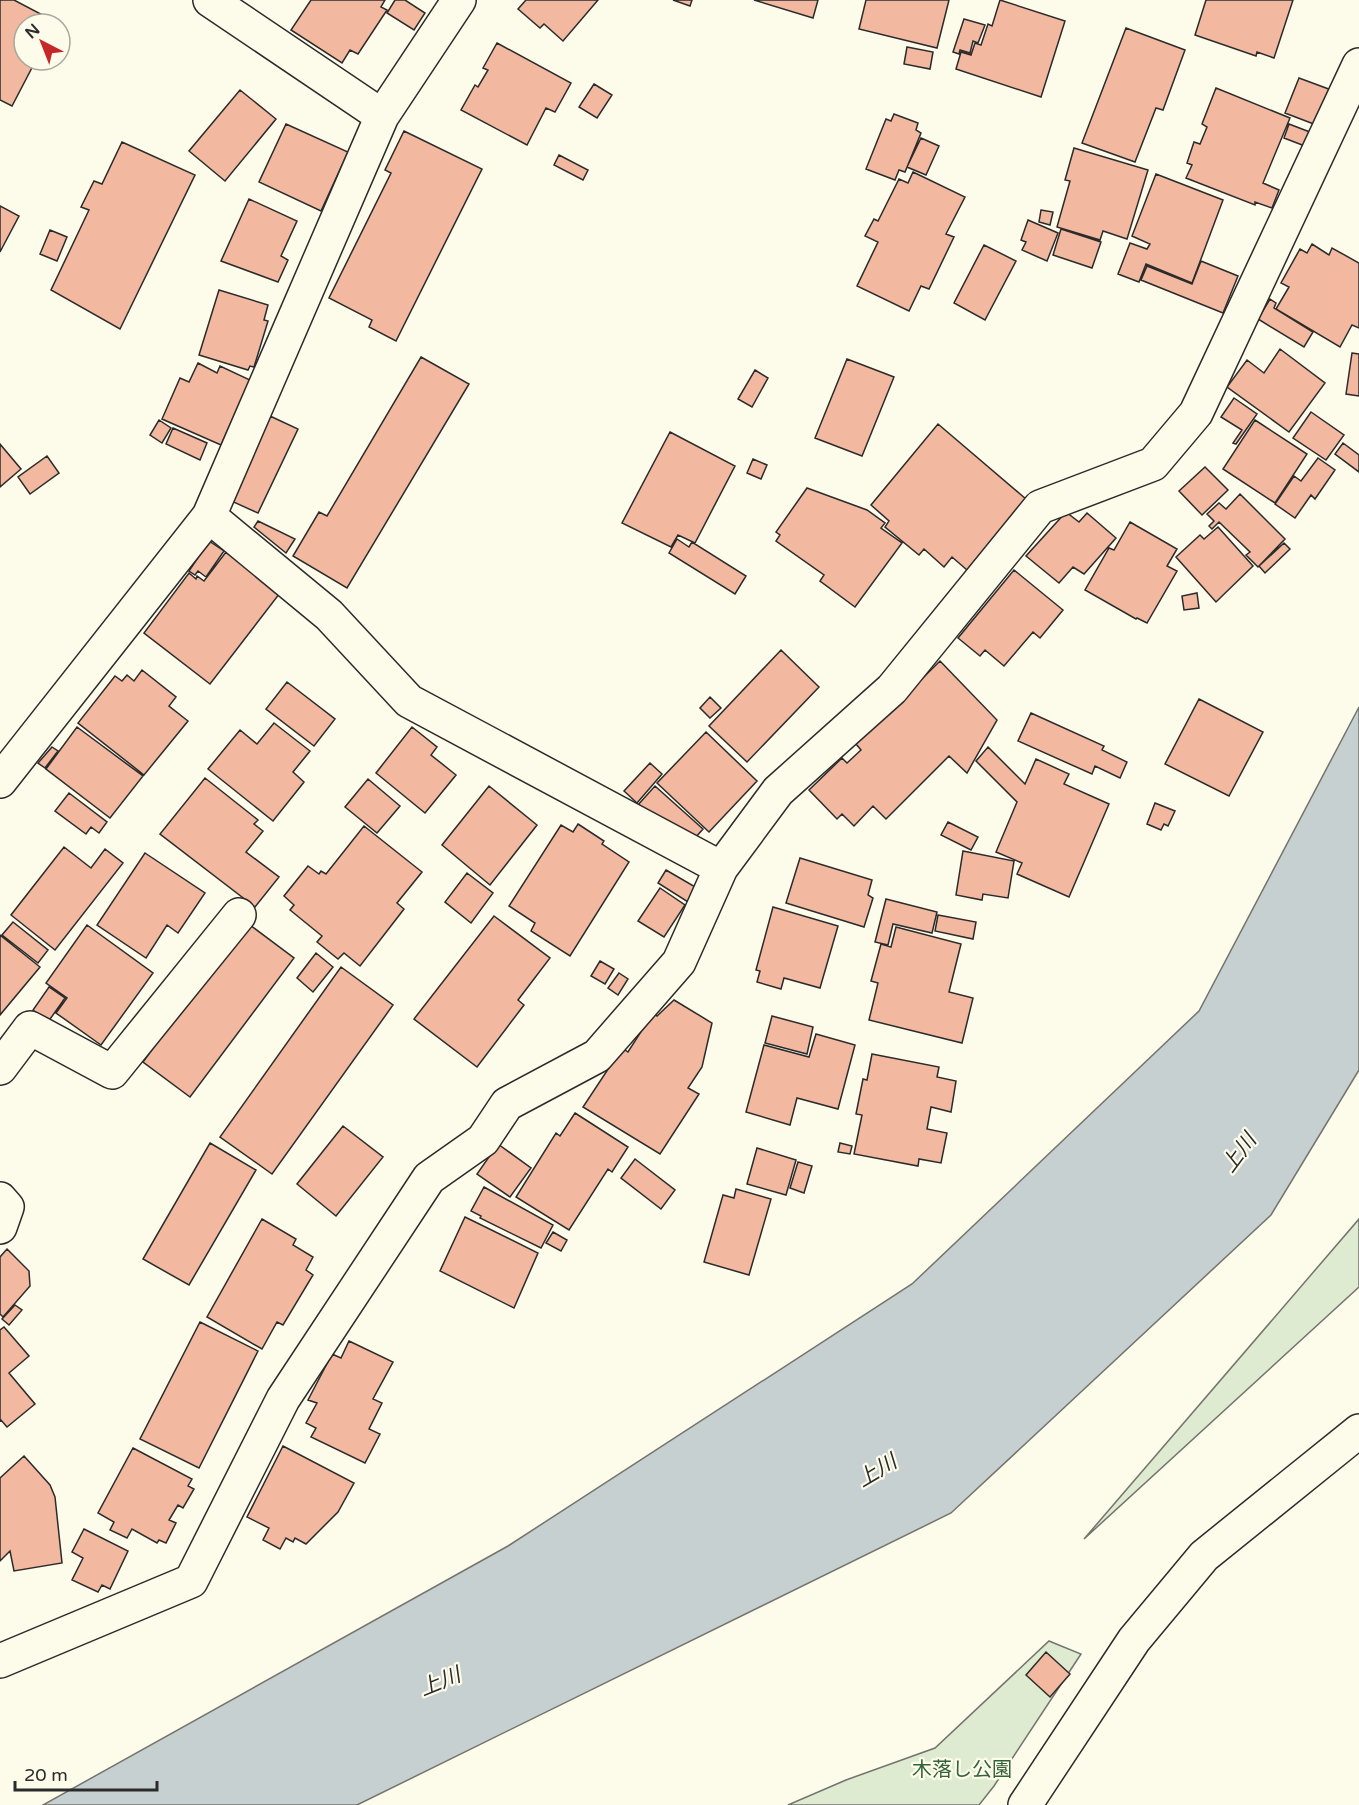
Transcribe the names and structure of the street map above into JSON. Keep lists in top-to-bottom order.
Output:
{
  "water": ["上川"],
  "parks": ["木落し公園"],
  "scale_bar": "20 m",
  "north": "top left"
}
